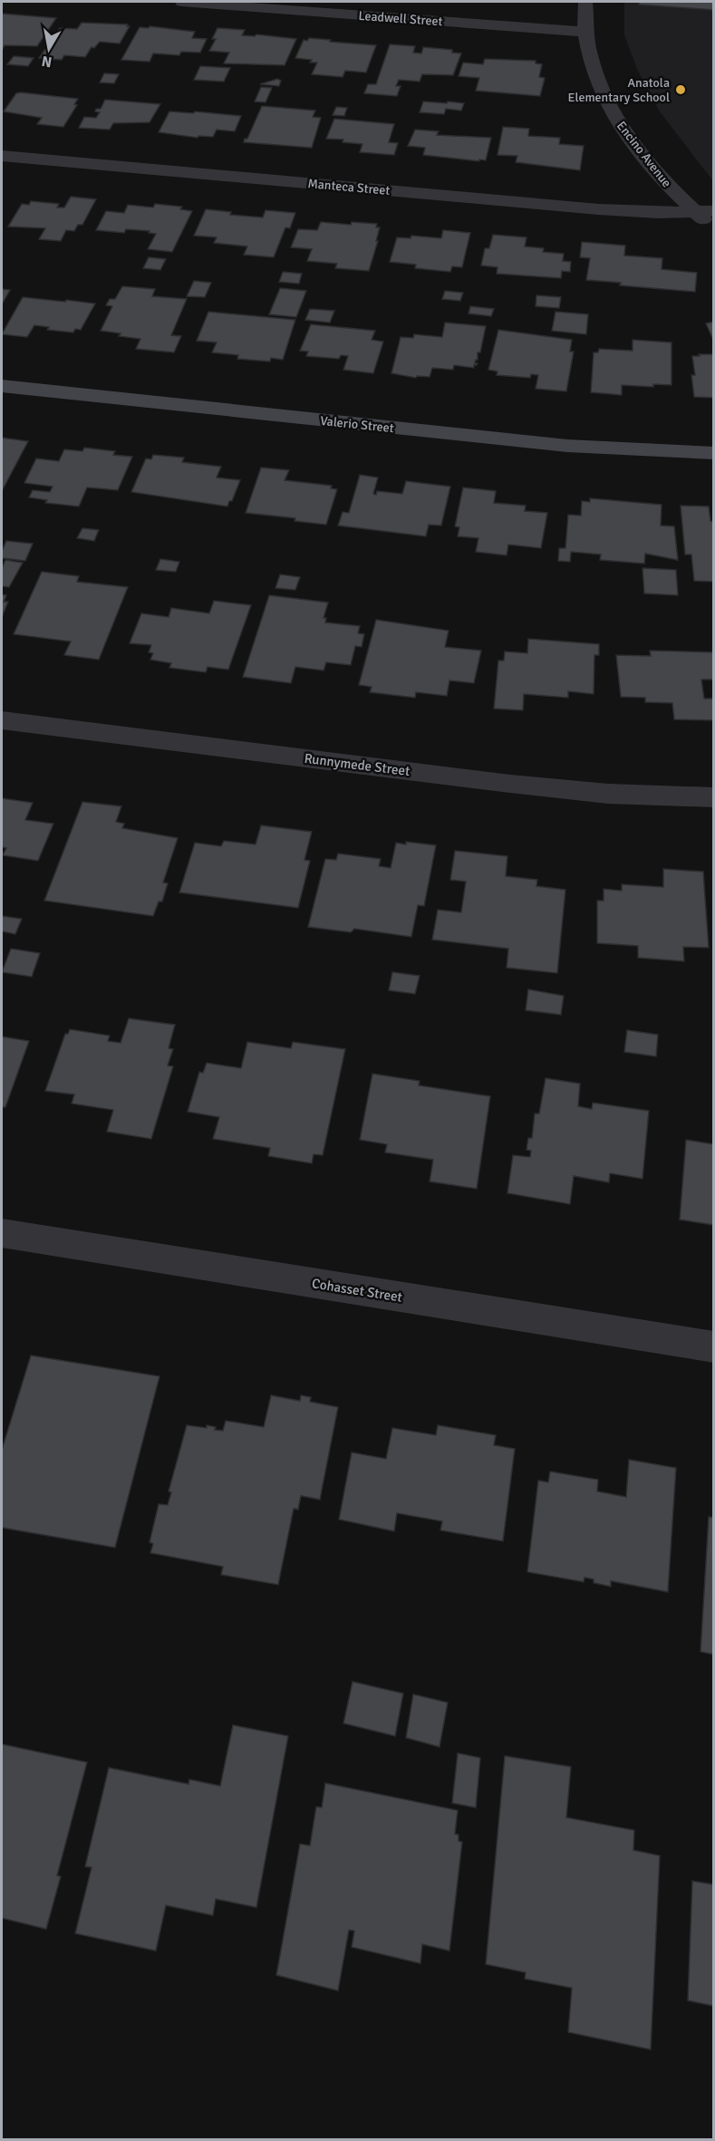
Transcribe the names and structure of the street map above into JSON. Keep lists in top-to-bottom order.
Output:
{
  "streets": {
    "street": [
      "Leadwell Street",
      "Encino Avenue",
      "Manteca Street",
      "Valerio Street",
      "Runnymede Street",
      "Cohasset Street"
    ]
  },
  "crossings": [
    ["Leadwell Street", "Encino Avenue"],
    ["Encino Avenue", "Manteca Street"]
  ],
  "places": ["Anatola Elementary School"],
  "north": "bottom"
}
